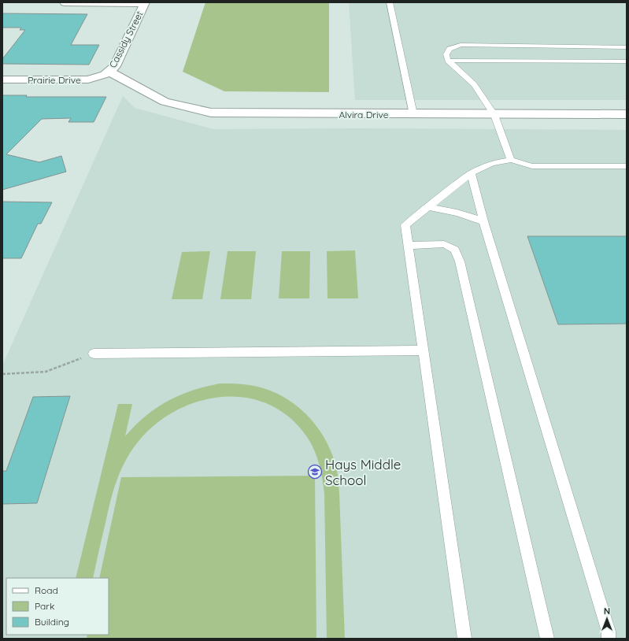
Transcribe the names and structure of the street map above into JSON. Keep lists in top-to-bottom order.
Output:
{
  "streets": {
    "street": ["Cassidy Street", "Prairie Drive", "Alvira Drive"]
  },
  "crossings": [
    ["Cassidy Street", "Prairie Drive"],
    ["Cassidy Street", "Alvira Drive"],
    ["Prairie Drive", "Alvira Drive"]
  ],
  "places": {
    "school or university": ["Hays Middle School"]
  },
  "legend": ["Road", "Park", "Building"],
  "north": "top"
}
